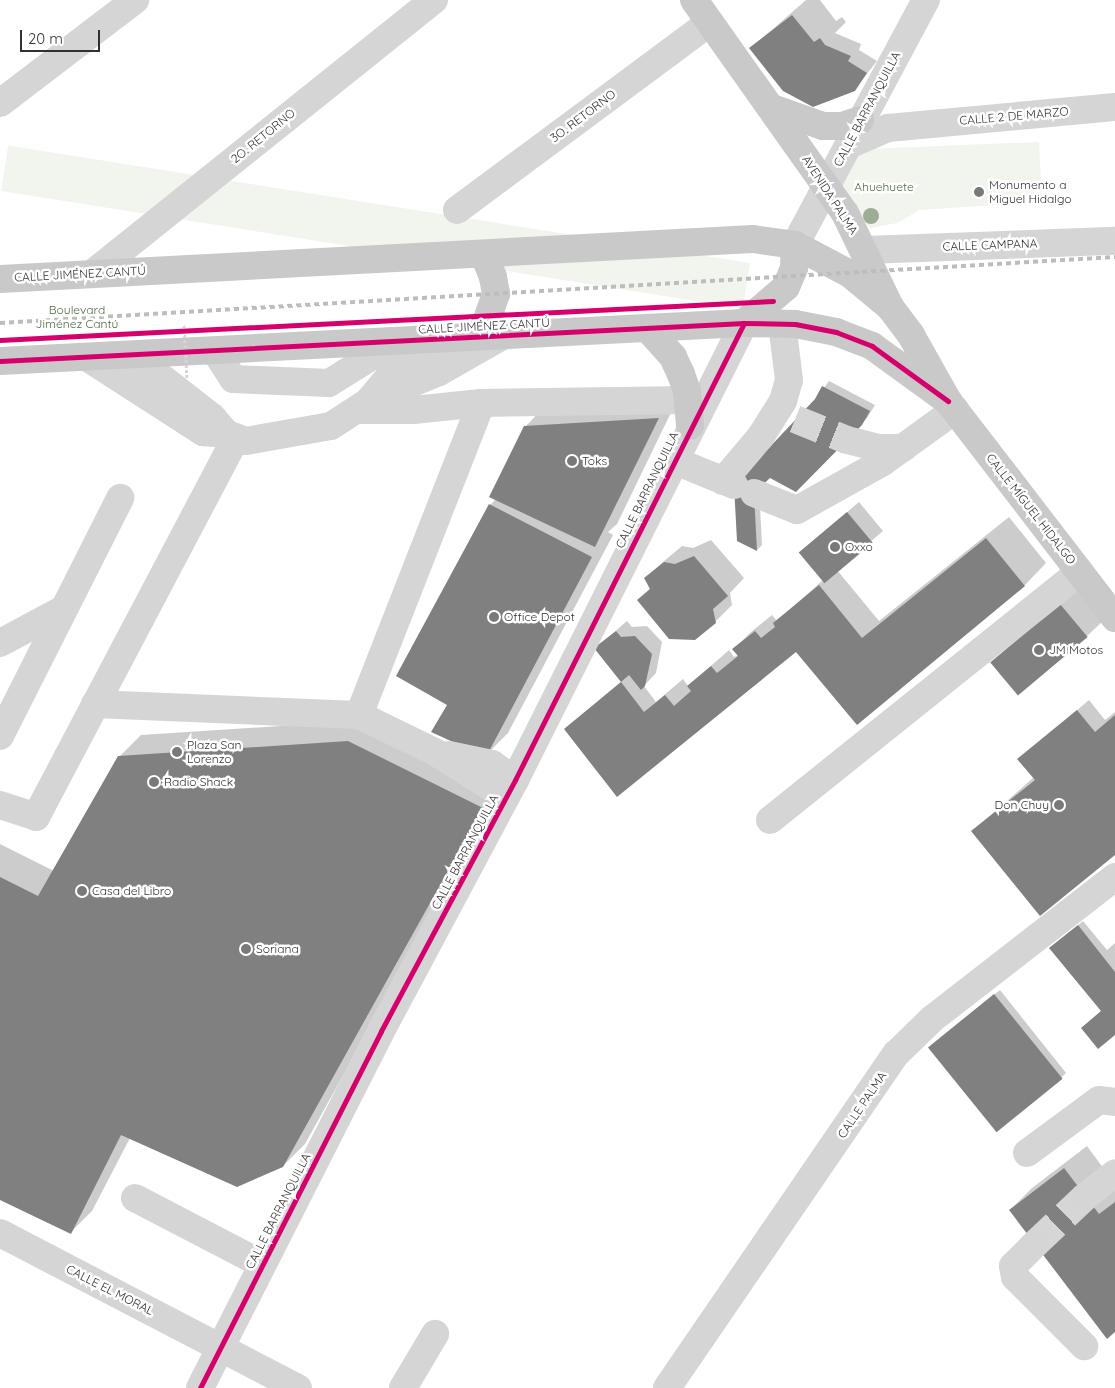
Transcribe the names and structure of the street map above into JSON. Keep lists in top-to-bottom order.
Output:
{
  "streets": {
    "main road": ["AVENIDA PALMA", "CALLE JIMÉNEZ CANTÚ", "CALLE MÍGUEL HIDALGO"],
    "street": [
      "CALLE BARRANQUILLA",
      "3O. RETORNO",
      "CALLE 2 DE MARZO",
      "2O. RETORNO",
      "CALLE CAMPANA",
      "CALLE PALMA",
      "CALLE EL MORAL"
    ]
  },
  "crossings": [
    ["CALLE BARRANQUILLA", "CALLE 2 DE MARZO"],
    ["CALLE BARRANQUILLA", "AVENIDA PALMA"],
    ["CALLE BARRANQUILLA", "CALLE JIMÉNEZ CANTÚ"],
    ["CALLE BARRANQUILLA", "CALLE EL MORAL"],
    ["3O. RETORNO", "AVENIDA PALMA"],
    ["2O. RETORNO", "CALLE JIMÉNEZ CANTÚ"],
    ["AVENIDA PALMA", "CALLE CAMPANA"],
    ["AVENIDA PALMA", "CALLE JIMÉNEZ CANTÚ"],
    ["AVENIDA PALMA", "CALLE MÍGUEL HIDALGO"],
    ["CALLE JIMÉNEZ CANTÚ", "CALLE MÍGUEL HIDALGO"]
  ],
  "parks": ["Ahuehuete", "Boulevard Jiménez Cantú"],
  "places": [
    "Monumento a Miguel Hidalgo",
    "Toks",
    "Oxxo",
    "Office Depot",
    "JM Motos",
    "Plaza San Lorenzo",
    "Radio Shack",
    "Don Chuy",
    "Casa del Libro",
    "Soriana"
  ],
  "scale_bar": "20 m"
}
